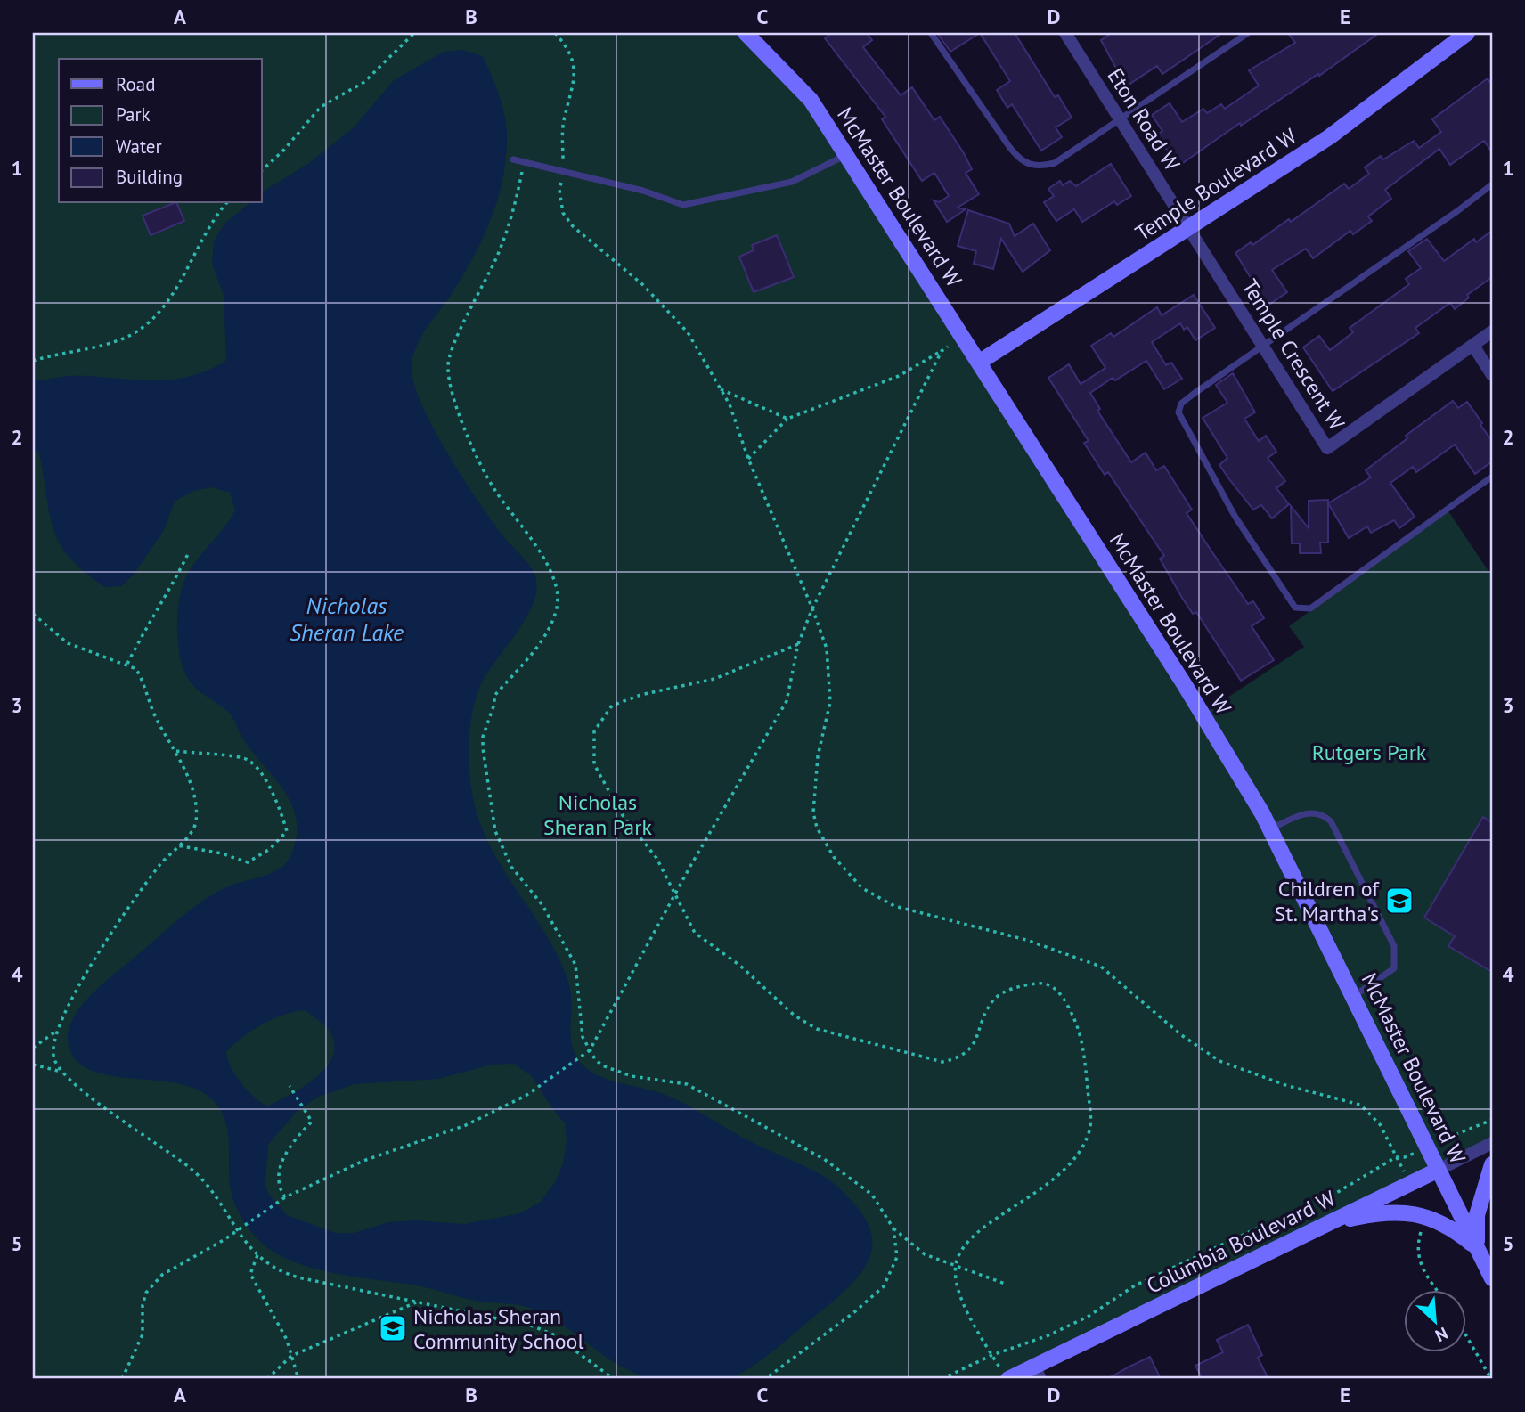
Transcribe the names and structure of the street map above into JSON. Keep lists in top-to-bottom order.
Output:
{
  "streets": {
    "street": [
      "Eton Road W",
      "Temple Boulevard W",
      "McMaster Boulevard W",
      "Temple Crescent W",
      "Columbia Boulevard W"
    ]
  },
  "crossings": [
    ["Eton Road W", "Temple Boulevard W"],
    ["Eton Road W", "Temple Crescent W"],
    ["Temple Boulevard W", "McMaster Boulevard W"],
    ["Temple Boulevard W", "Temple Crescent W"],
    ["McMaster Boulevard W", "Columbia Boulevard W"]
  ],
  "water": ["Nicholas Sheran Lake"],
  "parks": ["Rutgers Park", "Nicholas Sheran Park"],
  "places": {
    "school or university": ["Children of St. Martha's", "Nicholas Sheran Community School"]
  },
  "legend": [
    "Road",
    "Park",
    "Water",
    "Building"
  ],
  "north": "bottom right",
  "grid": {
    "columns": [
      "A",
      "B",
      "C",
      "D",
      "E"
    ],
    "rows": [
      "1",
      "2",
      "3",
      "4",
      "5"
    ]
  }
}
